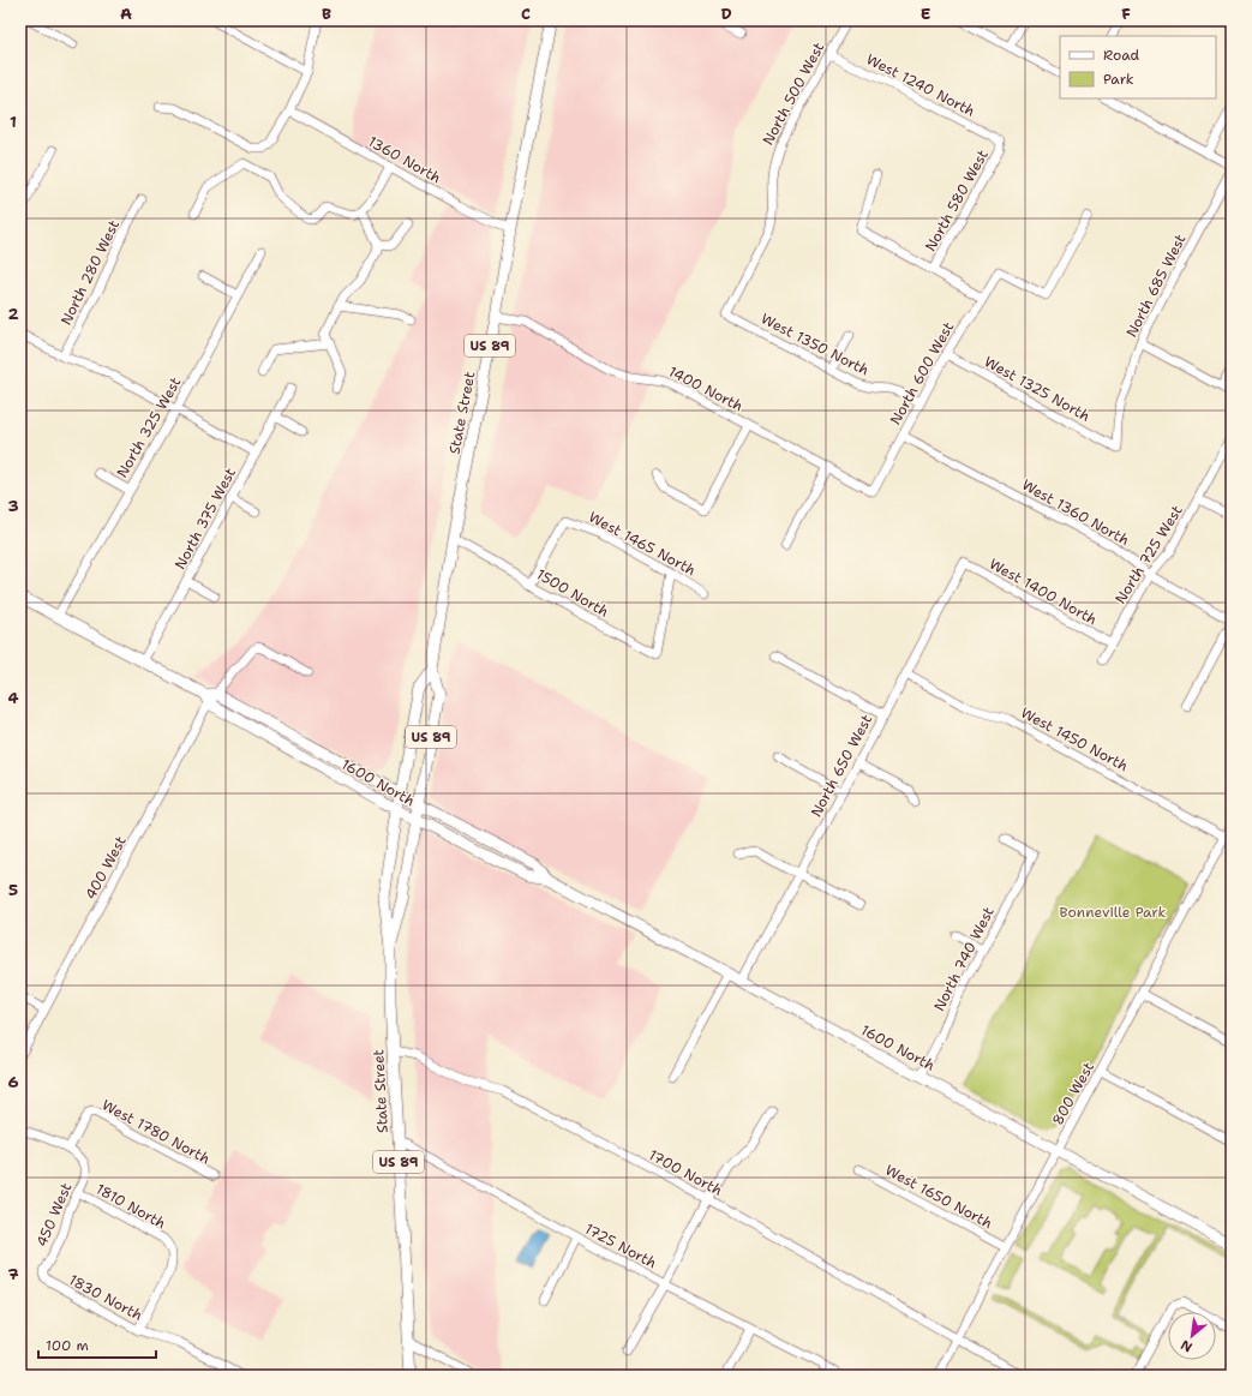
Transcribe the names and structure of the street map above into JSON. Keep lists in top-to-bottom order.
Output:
{
  "streets": {
    "main road": ["US 89", "State Street", "1600 North"],
    "street": [
      "West 1240 North",
      "North 500 West",
      "1360 North",
      "North 580 West",
      "North 280 West",
      "North 685 West",
      "West 1350 North",
      "North 600 West",
      "1400 North",
      "West 1325 North",
      "North 325 West",
      "West 1360 North",
      "North 375 West",
      "West 1465 North",
      "North 725 West",
      "West 1400 North",
      "1500 North",
      "West 1450 North",
      "North 650 West",
      "400 West",
      "North 740 West",
      "800 West",
      "West 1780 North",
      "1700 North",
      "West 1650 North",
      "1810 North",
      "450 West",
      "1725 North",
      "1830 North"
    ]
  },
  "crossings": [
    ["West 1240 North", "North 500 West"],
    ["West 1240 North", "North 580 West"],
    ["North 500 West", "West 1350 North"],
    ["1360 North", "State Street"],
    ["North 685 West", "West 1325 North"],
    ["West 1350 North", "North 600 West"],
    ["North 600 West", "1400 North"],
    ["North 600 West", "West 1325 North"],
    ["North 600 West", "West 1360 North"],
    ["1400 North", "State Street"],
    ["State Street", "1500 North"],
    ["State Street", "1600 North"],
    ["State Street", "1700 North"],
    ["State Street", "1725 North"],
    ["North 325 West", "1600 North"],
    ["West 1360 North", "North 725 West"],
    ["North 375 West", "1600 North"],
    ["West 1465 North", "1500 North"],
    ["North 725 West", "West 1400 North"],
    ["West 1400 North", "North 650 West"],
    ["West 1450 North", "North 650 West"],
    ["West 1450 North", "800 West"],
    ["North 650 West", "1600 North"],
    ["1600 North", "400 West"],
    ["1600 North", "North 740 West"],
    ["1600 North", "800 West"],
    ["800 West", "1700 North"],
    ["800 West", "West 1650 North"],
    ["West 1780 North", "450 West"],
    ["1810 North", "450 West"],
    ["1810 North", "1830 North"],
    ["450 West", "1830 North"]
  ],
  "parks": ["Bonneville Park"],
  "legend": ["Road", "Park"],
  "scale_bar": "100 m",
  "north": "bottom left",
  "grid": {
    "columns": [
      "A",
      "B",
      "C",
      "D",
      "E",
      "F"
    ],
    "rows": [
      "1",
      "2",
      "3",
      "4",
      "5",
      "6",
      "7"
    ]
  }
}
